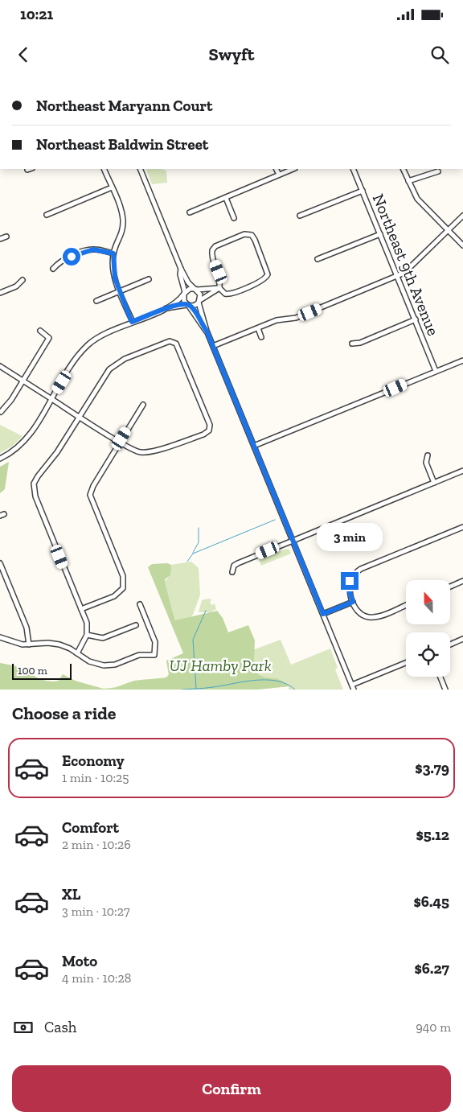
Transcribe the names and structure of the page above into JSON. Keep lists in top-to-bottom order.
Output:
{
  "streets": {
    "street": ["Northeast 9th Avenue"]
  },
  "parks": ["UJ Hamby Park"],
  "scale_bar": "100 m",
  "north": "top",
  "page": {
    "status": "10:21",
    "header": "Swyft",
    "banner": ["Northeast Maryann Court", "Northeast Baldwin Street"],
    "bubble": "3 min",
    "scale": "100 m",
    "heading": "Choose a ride",
    "list": [
      {
        "name": "Economy",
        "note": "1 min · 10:25",
        "value": "$3.79"
      },
      {
        "name": "Comfort",
        "note": "2 min · 10:26",
        "value": "$5.12"
      },
      {
        "name": "XL",
        "note": "3 min · 10:27",
        "value": "$6.45"
      },
      {
        "name": "Moto",
        "note": "4 min · 10:28",
        "value": "$6.27"
      }
    ],
    "pay": ["Cash", "940 m"],
    "buttons": "Confirm"
  }
}
